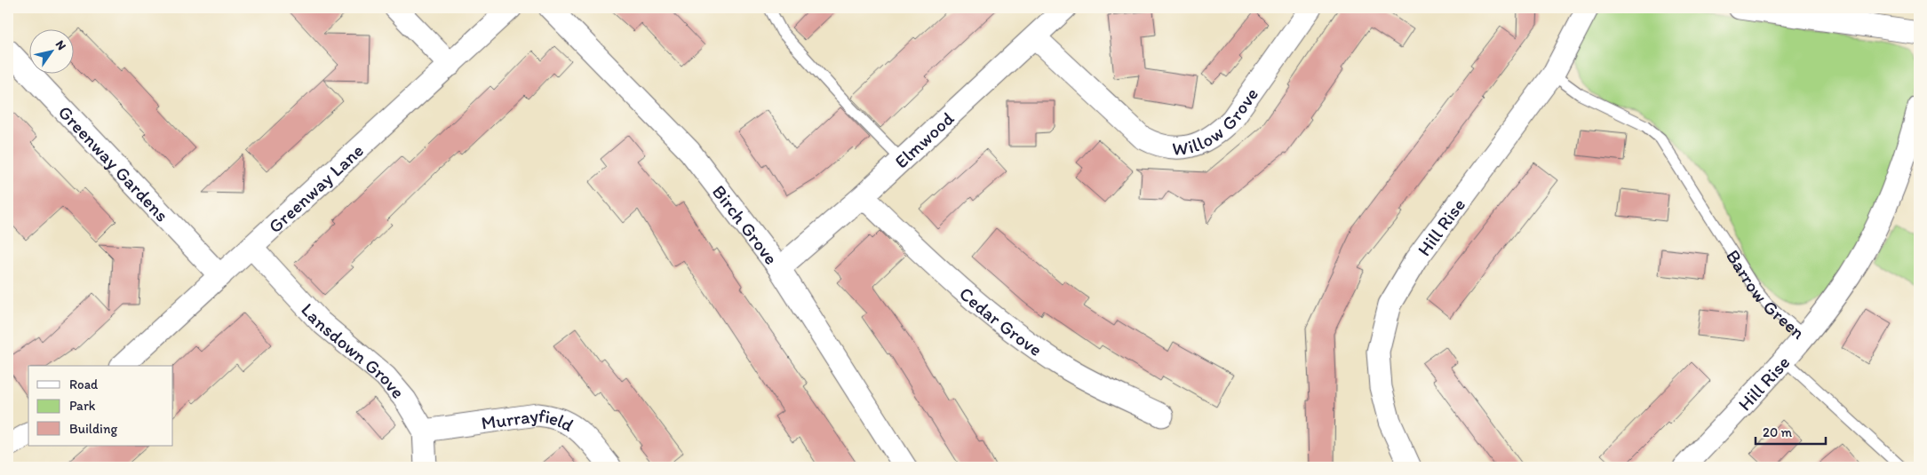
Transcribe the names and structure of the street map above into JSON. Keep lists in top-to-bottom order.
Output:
{
  "streets": {
    "street": [
      "Willow Grove",
      "Elmwood",
      "Greenway Gardens",
      "Greenway Lane",
      "Birch Grove",
      "Hill Rise",
      "Barrow Green",
      "Cedar Grove",
      "Lansdown Grove",
      "Murrayfield"
    ]
  },
  "crossings": [
    ["Willow Grove", "Elmwood"],
    ["Elmwood", "Birch Grove"],
    ["Elmwood", "Cedar Grove"],
    ["Greenway Gardens", "Greenway Lane"],
    ["Greenway Lane", "Lansdown Grove"],
    ["Hill Rise", "Barrow Green"],
    ["Lansdown Grove", "Murrayfield"]
  ],
  "legend": ["Road", "Park", "Building"],
  "scale_bar": "20 m",
  "north": "top right"
}
